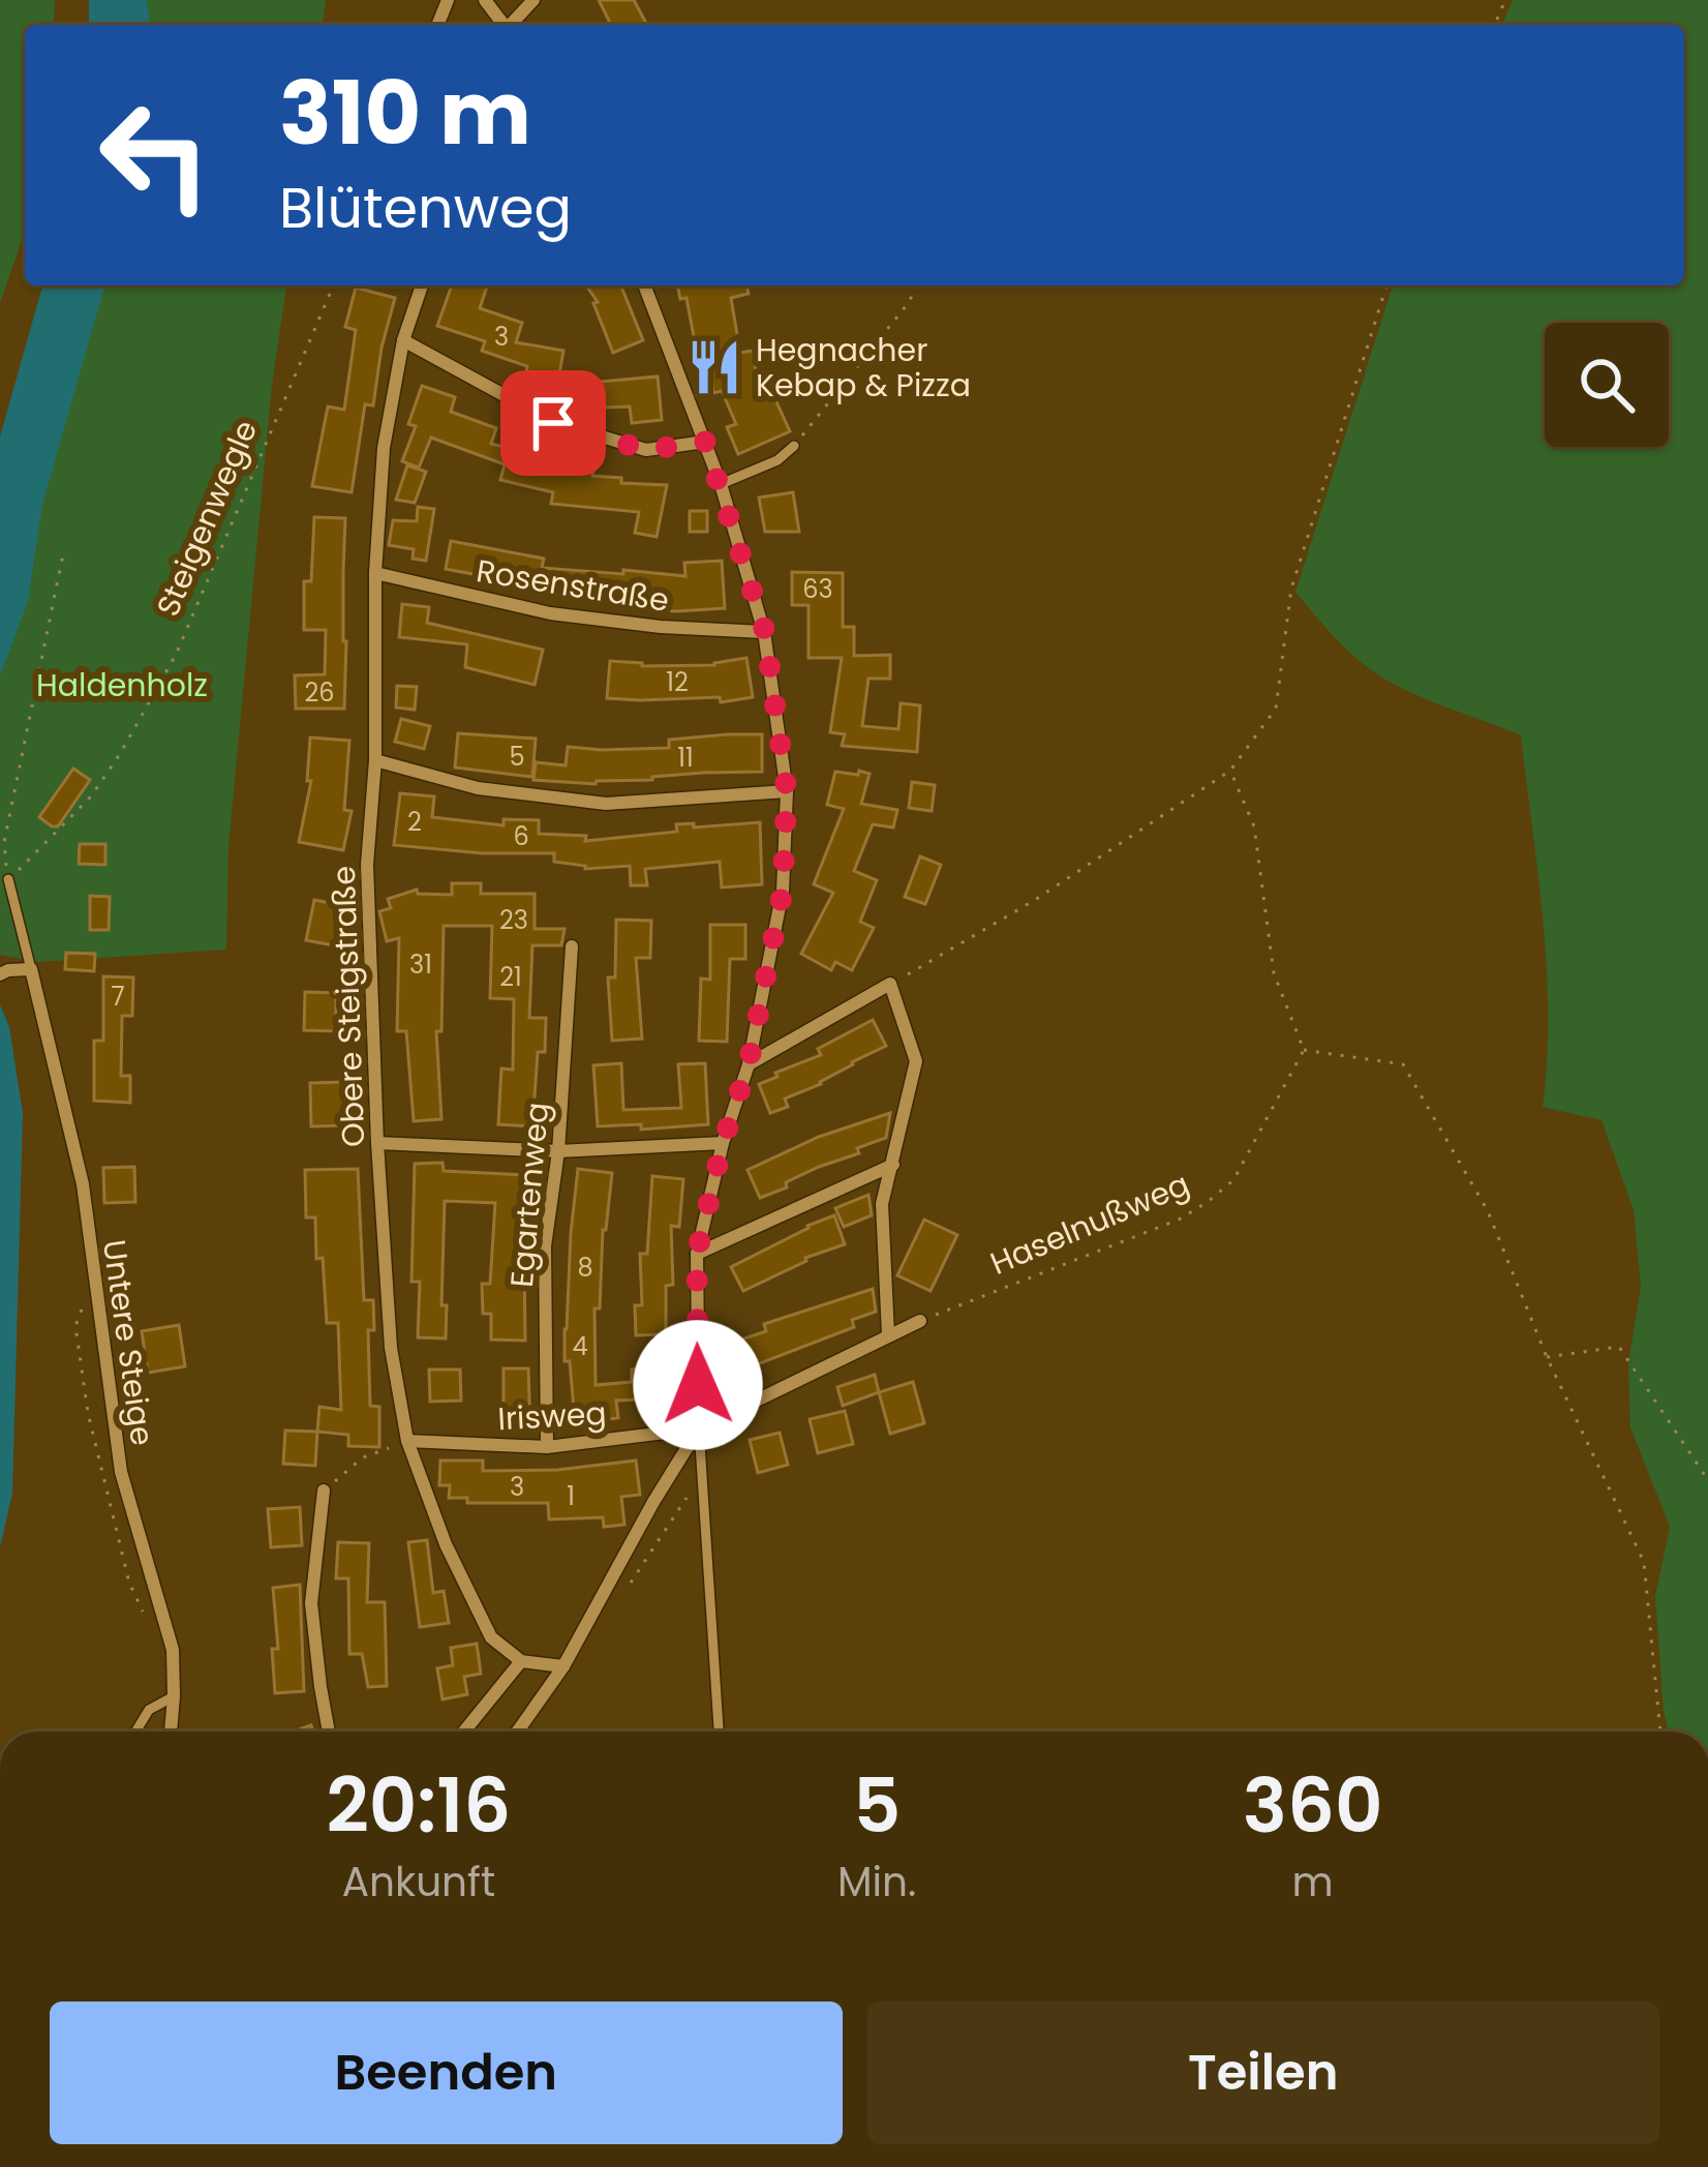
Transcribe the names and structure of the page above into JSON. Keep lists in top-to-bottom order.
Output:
{
  "streets": {
    "street": [
      "Rosenstraße",
      "Obere Steigstraße",
      "Egartenweg",
      "Untere Steige",
      "Irisweg"
    ],
    "path": ["Steigenwegle", "Haselnußweg"]
  },
  "crossings": [
    ["Rosenstraße", "Obere Steigstraße"],
    ["Obere Steigstraße", "Irisweg"],
    ["Egartenweg", "Irisweg"]
  ],
  "parks": ["Haldenholz"],
  "places": {
    "restaurant": ["Hegnacher Kebap & Pizza"]
  },
  "house_numbers": [
    "3",
    "63",
    "12",
    "26",
    "5",
    "11",
    "2",
    "6",
    "23",
    "31",
    "21",
    "7",
    "8",
    "4",
    "3",
    "1"
  ],
  "page": {
    "turn": ["310 m", "Blütenweg"],
    "eta": [
      "20:16",
      "Ankunft",
      "5",
      "Min.",
      "360",
      "m"
    ],
    "buttons": ["Beenden", "Teilen"]
  }
}
